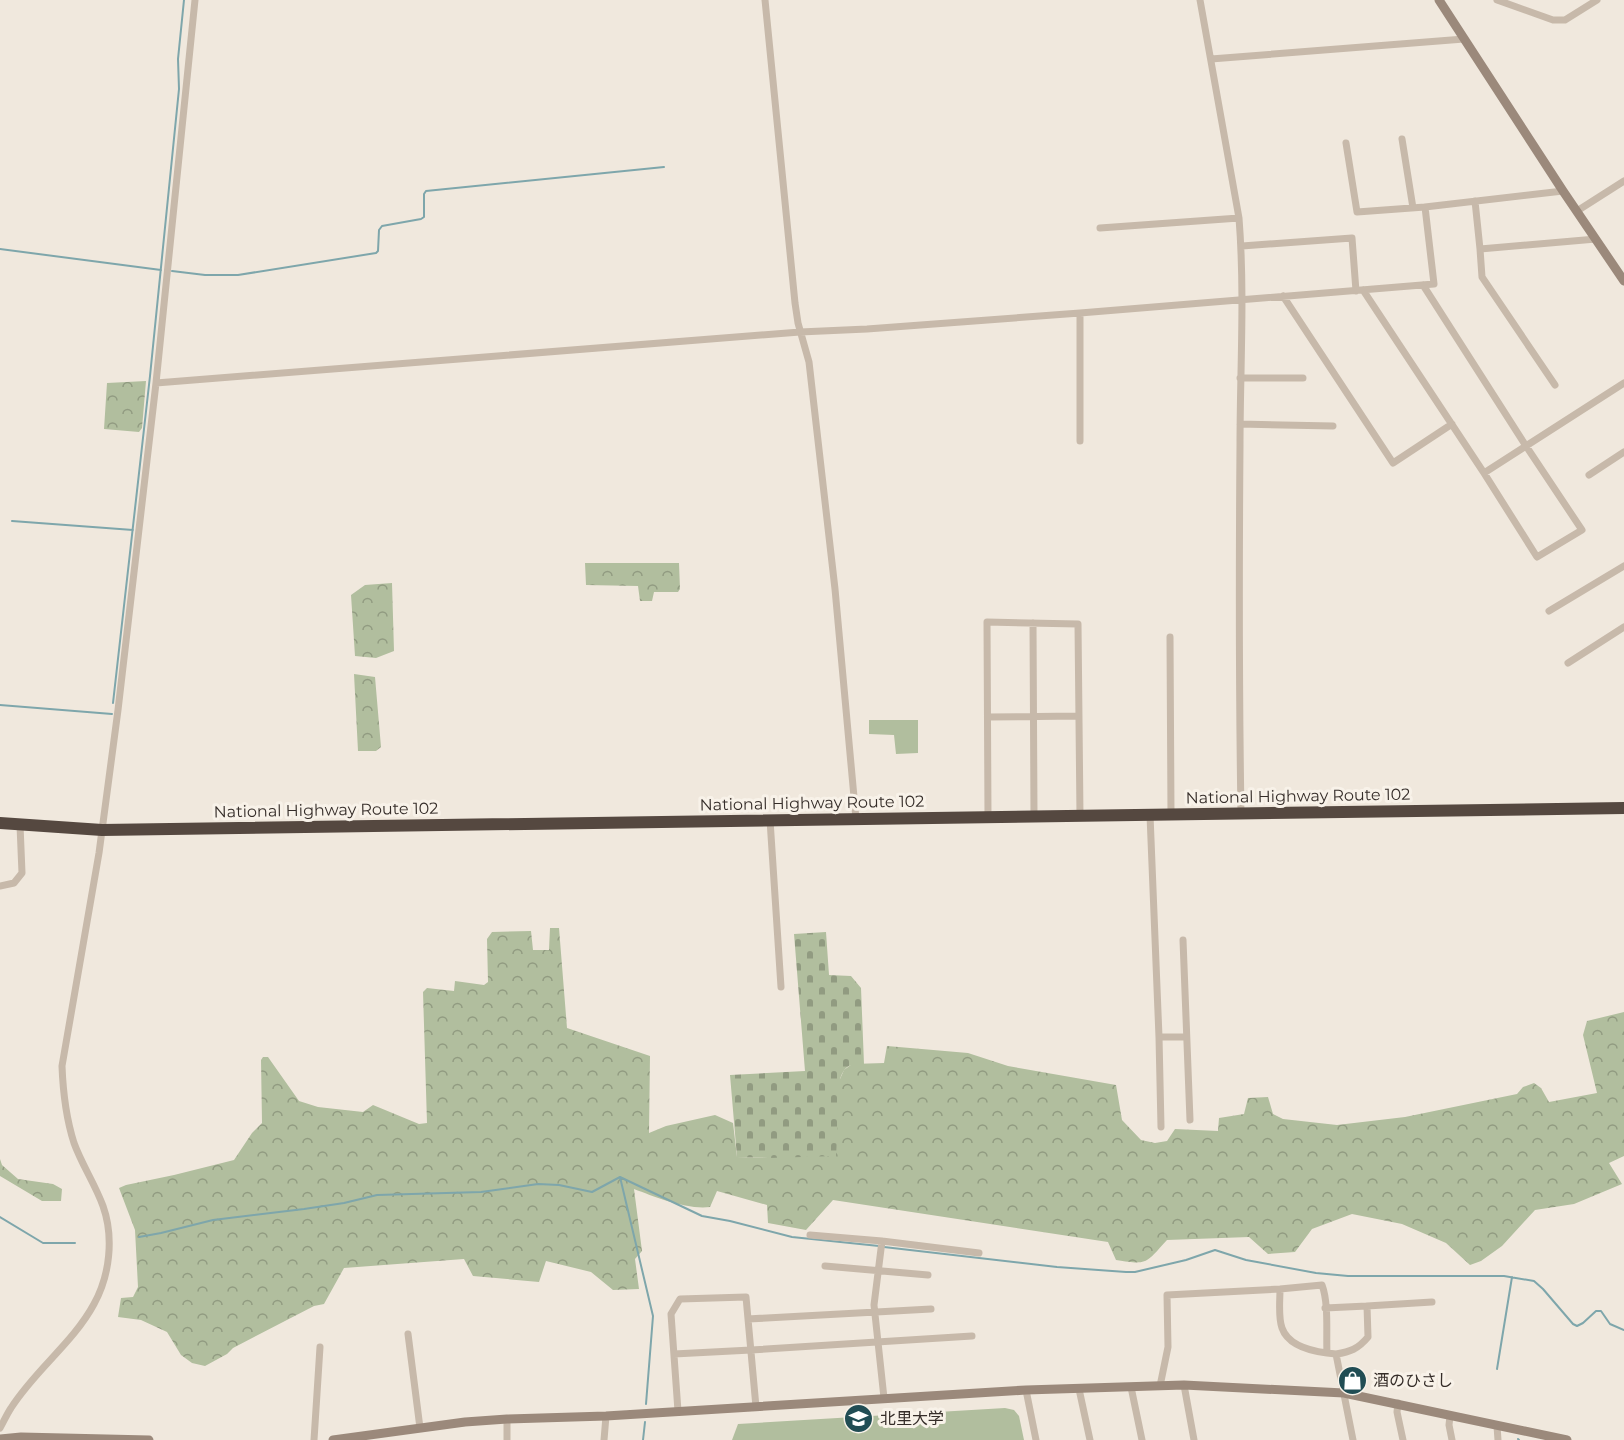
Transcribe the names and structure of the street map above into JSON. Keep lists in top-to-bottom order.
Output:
{
  "streets": {
    "highway": ["National Highway Route 102"]
  },
  "places": {
    "shop": ["酒のひさし"],
    "school or university": ["北里大学"]
  }
}
